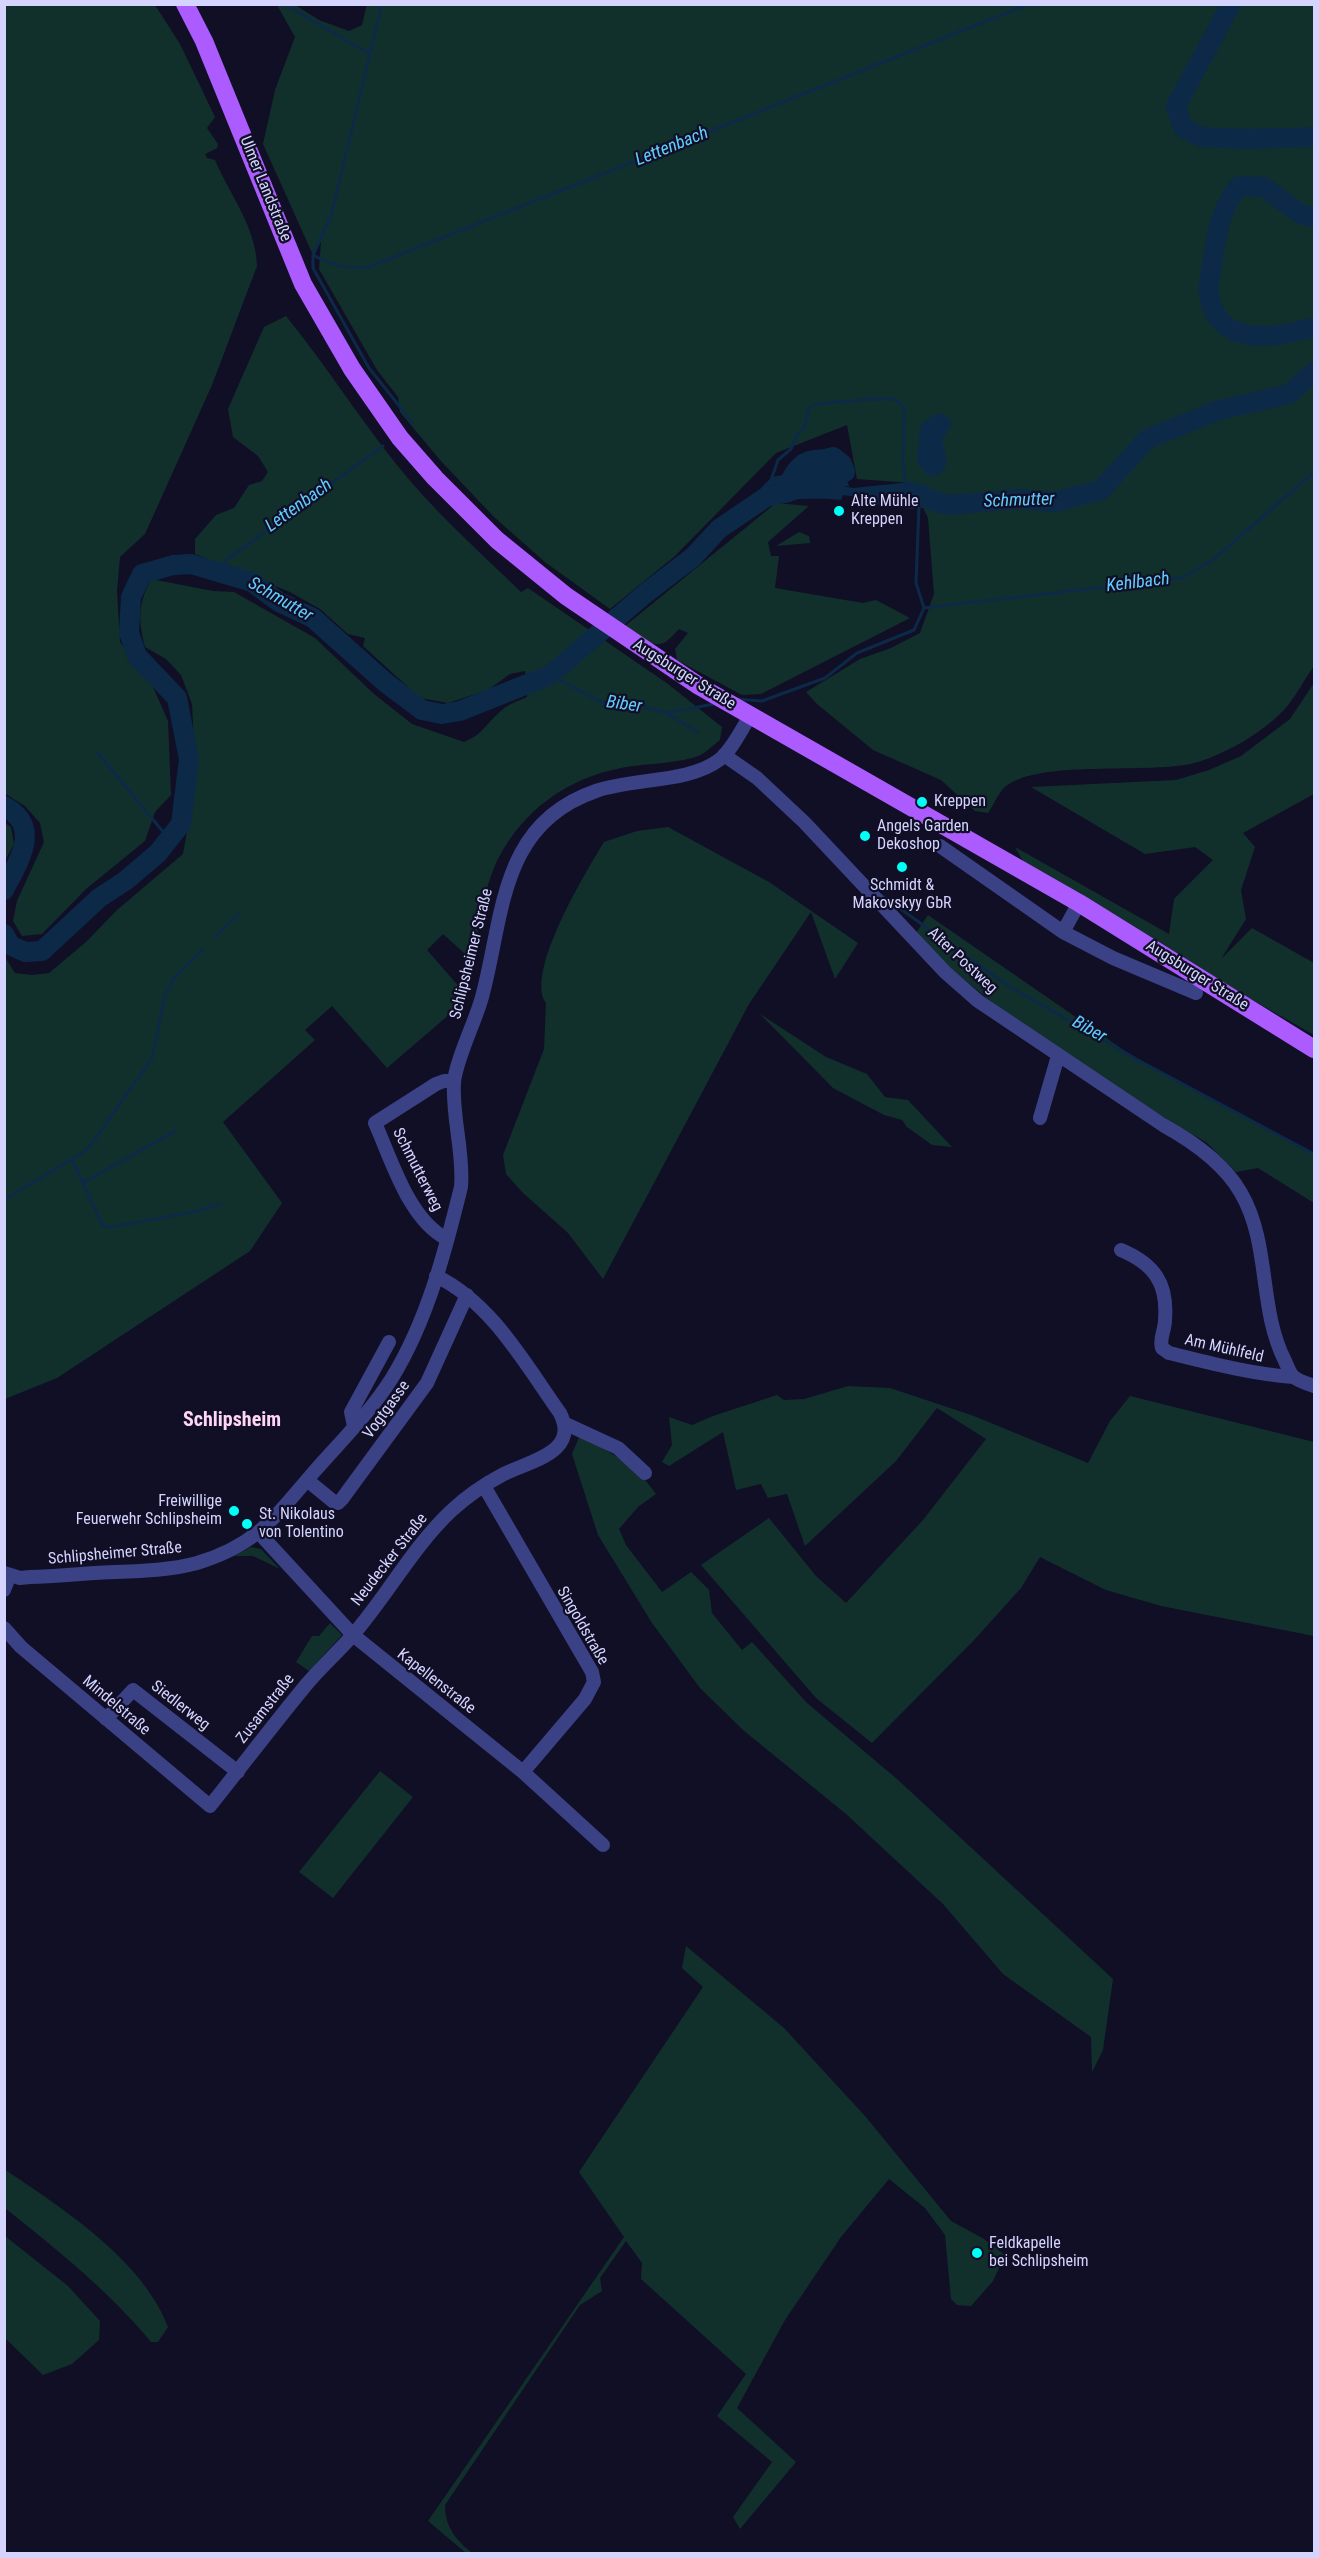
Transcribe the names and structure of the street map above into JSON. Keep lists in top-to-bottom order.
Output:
{
  "streets": {
    "main road": ["Ulmer Landstraße", "Augsburger Straße"],
    "street": [
      "Schlipsheimer Straße",
      "Alter Postweg",
      "Schmutterweg",
      "Am Mühlfeld",
      "Vogtgasse",
      "Neudecker Straße",
      "Singoldstraße",
      "Kapellenstraße",
      "Mindelstraße",
      "Siedlerweg",
      "Zusamstraße"
    ]
  },
  "crossings": [
    ["Ulmer Landstraße", "Augsburger Straße"],
    ["Augsburger Straße", "Schlipsheimer Straße"],
    ["Schlipsheimer Straße", "Alter Postweg"],
    ["Schlipsheimer Straße", "Schmutterweg"],
    ["Schlipsheimer Straße", "Vogtgasse"],
    ["Schlipsheimer Straße", "Kapellenstraße"],
    ["Alter Postweg", "Am Mühlfeld"],
    ["Neudecker Straße", "Singoldstraße"],
    ["Neudecker Straße", "Kapellenstraße"],
    ["Neudecker Straße", "Zusamstraße"],
    ["Singoldstraße", "Kapellenstraße"],
    ["Kapellenstraße", "Zusamstraße"],
    ["Mindelstraße", "Siedlerweg"],
    ["Mindelstraße", "Zusamstraße"],
    ["Siedlerweg", "Zusamstraße"]
  ],
  "districts": ["Schlipsheim"],
  "water": [
    "Lettenbach",
    "Schmutter",
    "Kehlbach",
    "Biber"
  ],
  "places": [
    "Alte Mühle Kreppen",
    "Kreppen",
    "Angels Garden Dekoshop",
    "Schmidt & Makovskyy GbR",
    "Freiwillige Feuerwehr Schlipsheim",
    "St. Nikolaus von Tolentino",
    "Feldkapelle bei Schlipsheim"
  ]
}
